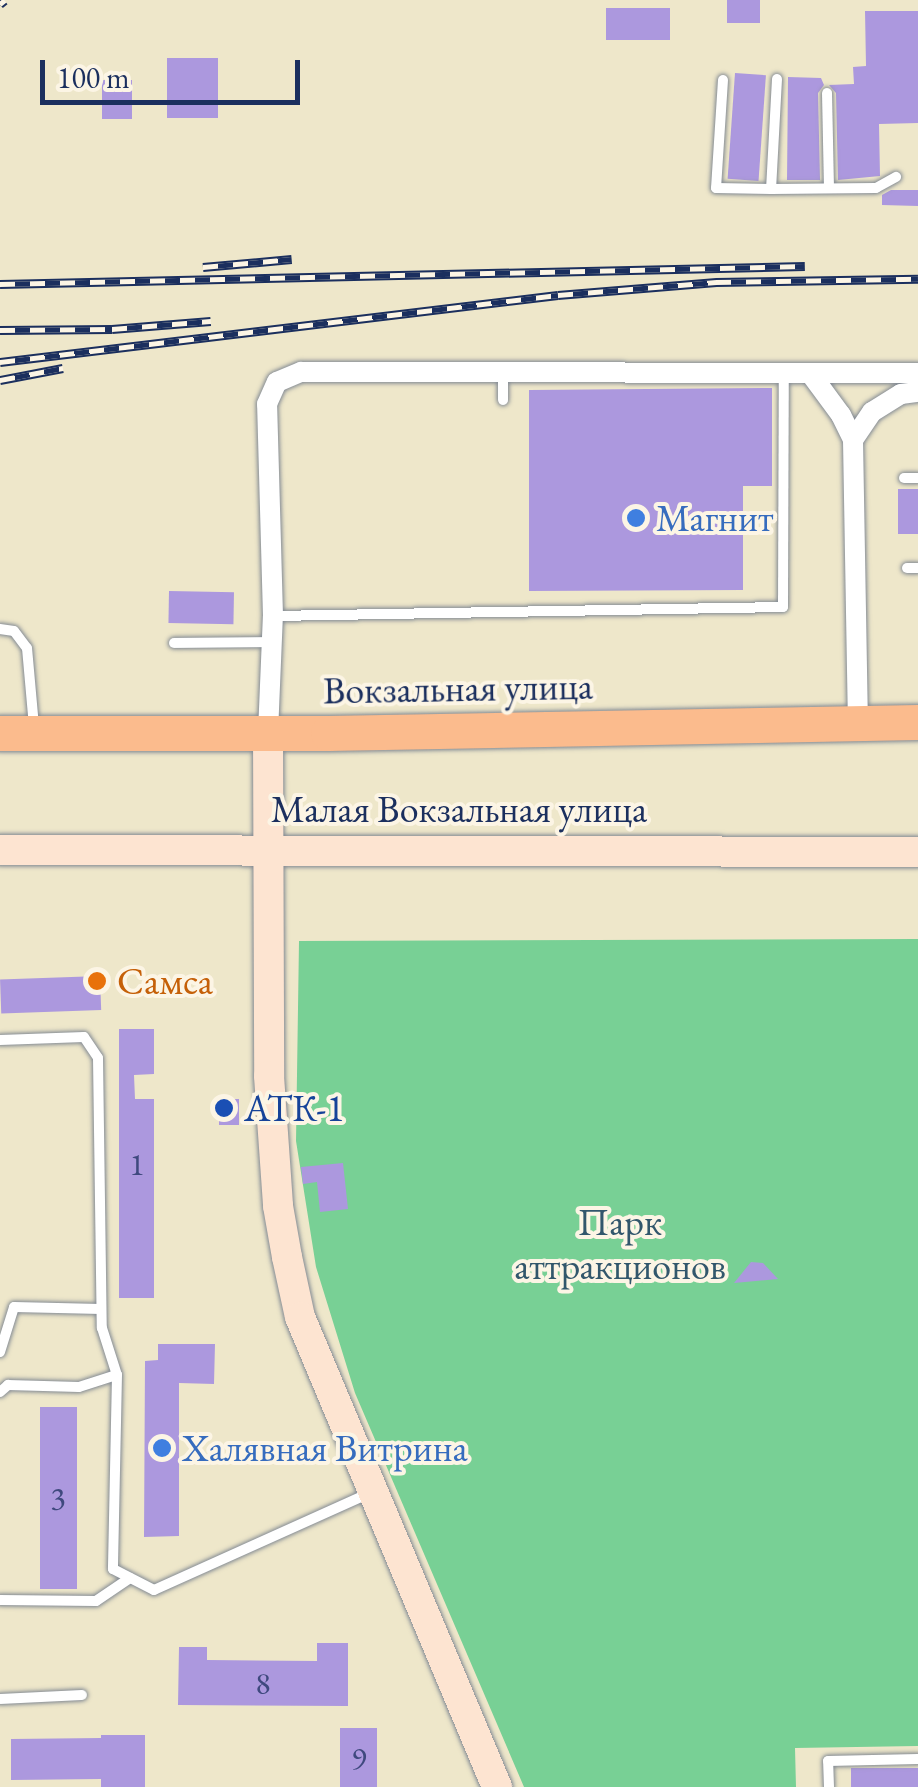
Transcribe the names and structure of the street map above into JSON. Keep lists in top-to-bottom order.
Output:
{
  "streets": {
    "highway": ["Вокзальная улица"],
    "main road": ["Малая Вокзальная улица"]
  },
  "parks": ["Парк аттракционов"],
  "places": [
    "Магнит",
    "Самса",
    "АТК-1",
    "Халявная Витрина"
  ],
  "house_numbers": [
    "1",
    "3",
    "8",
    "9"
  ],
  "scale_bar": "100 m"
}
